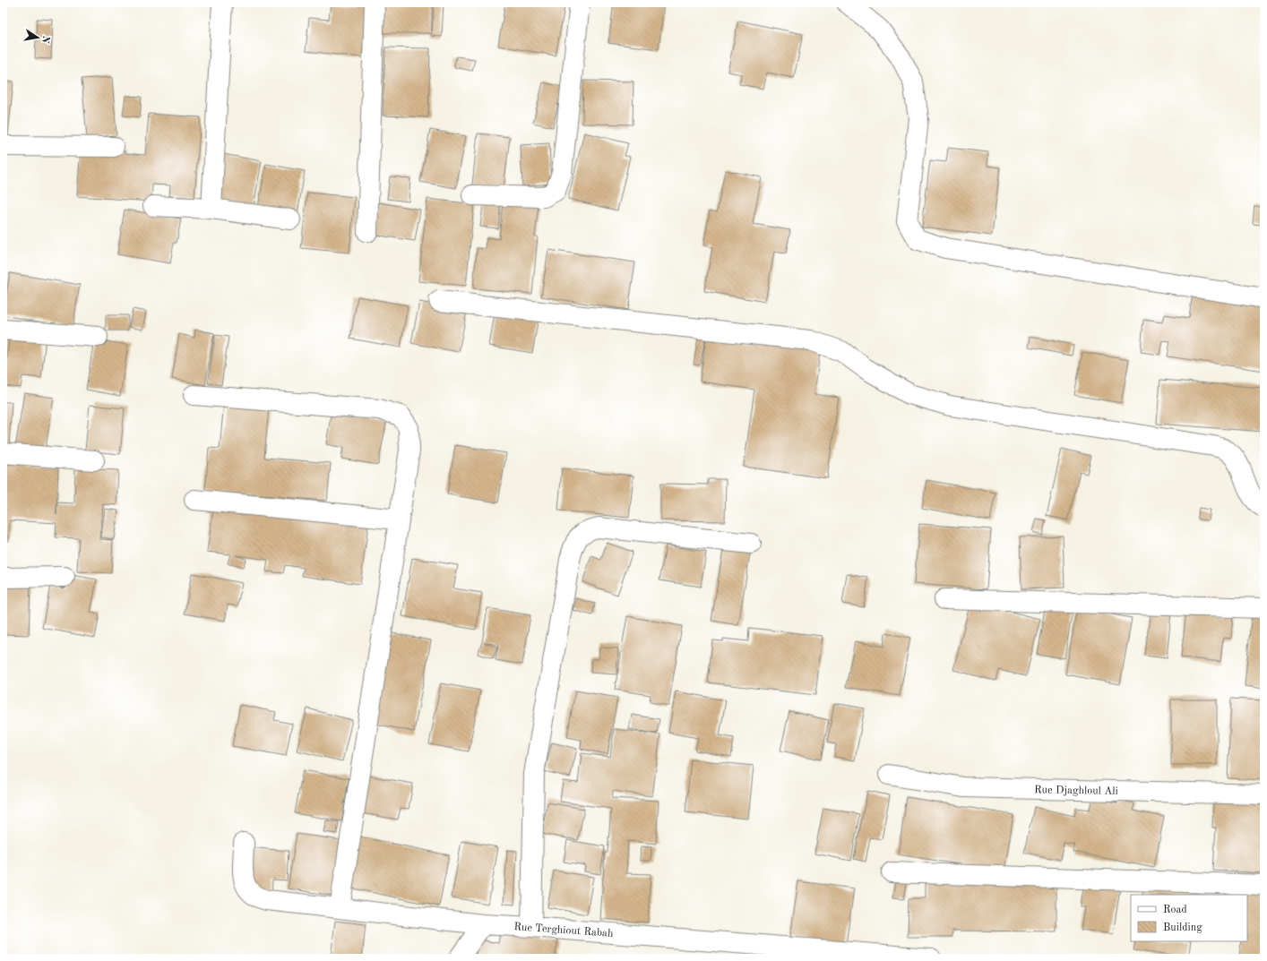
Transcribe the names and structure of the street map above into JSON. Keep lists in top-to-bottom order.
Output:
{
  "streets": {
    "street": ["Rue Djaghloul Ali", "Rue Terghiout Rabah"]
  },
  "legend": ["Road", "Building"],
  "north": "right"
}
